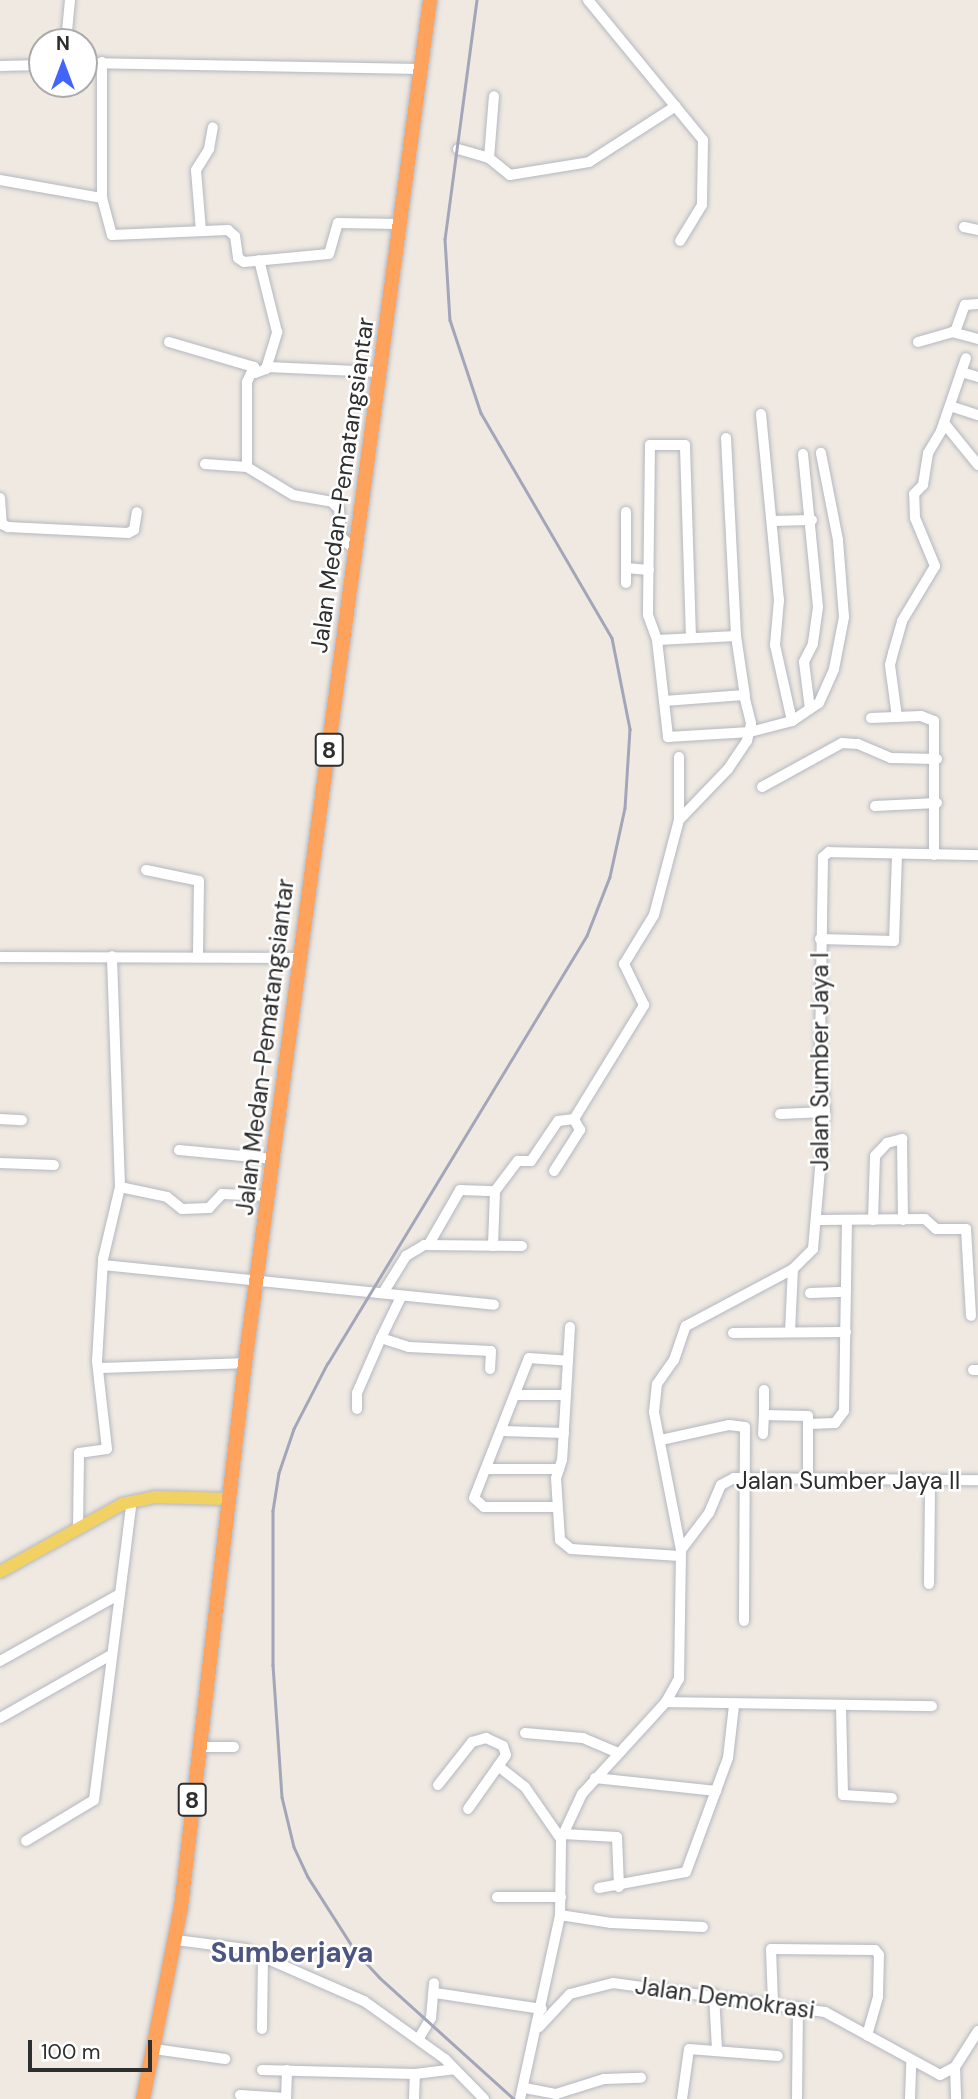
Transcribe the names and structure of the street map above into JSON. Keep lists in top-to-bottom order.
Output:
{
  "streets": {
    "highway": ["Jalan Medan-Pematangsiantar", "8"],
    "street": ["Jalan Sumber Jaya I", "Jalan Sumber Jaya II", "Jalan Demokrasi"]
  },
  "crossings": [
    ["Jalan Sumber Jaya I", "Jalan Sumber Jaya II"]
  ],
  "districts": ["Sumberjaya"],
  "scale_bar": "100 m",
  "north": "top"
}
